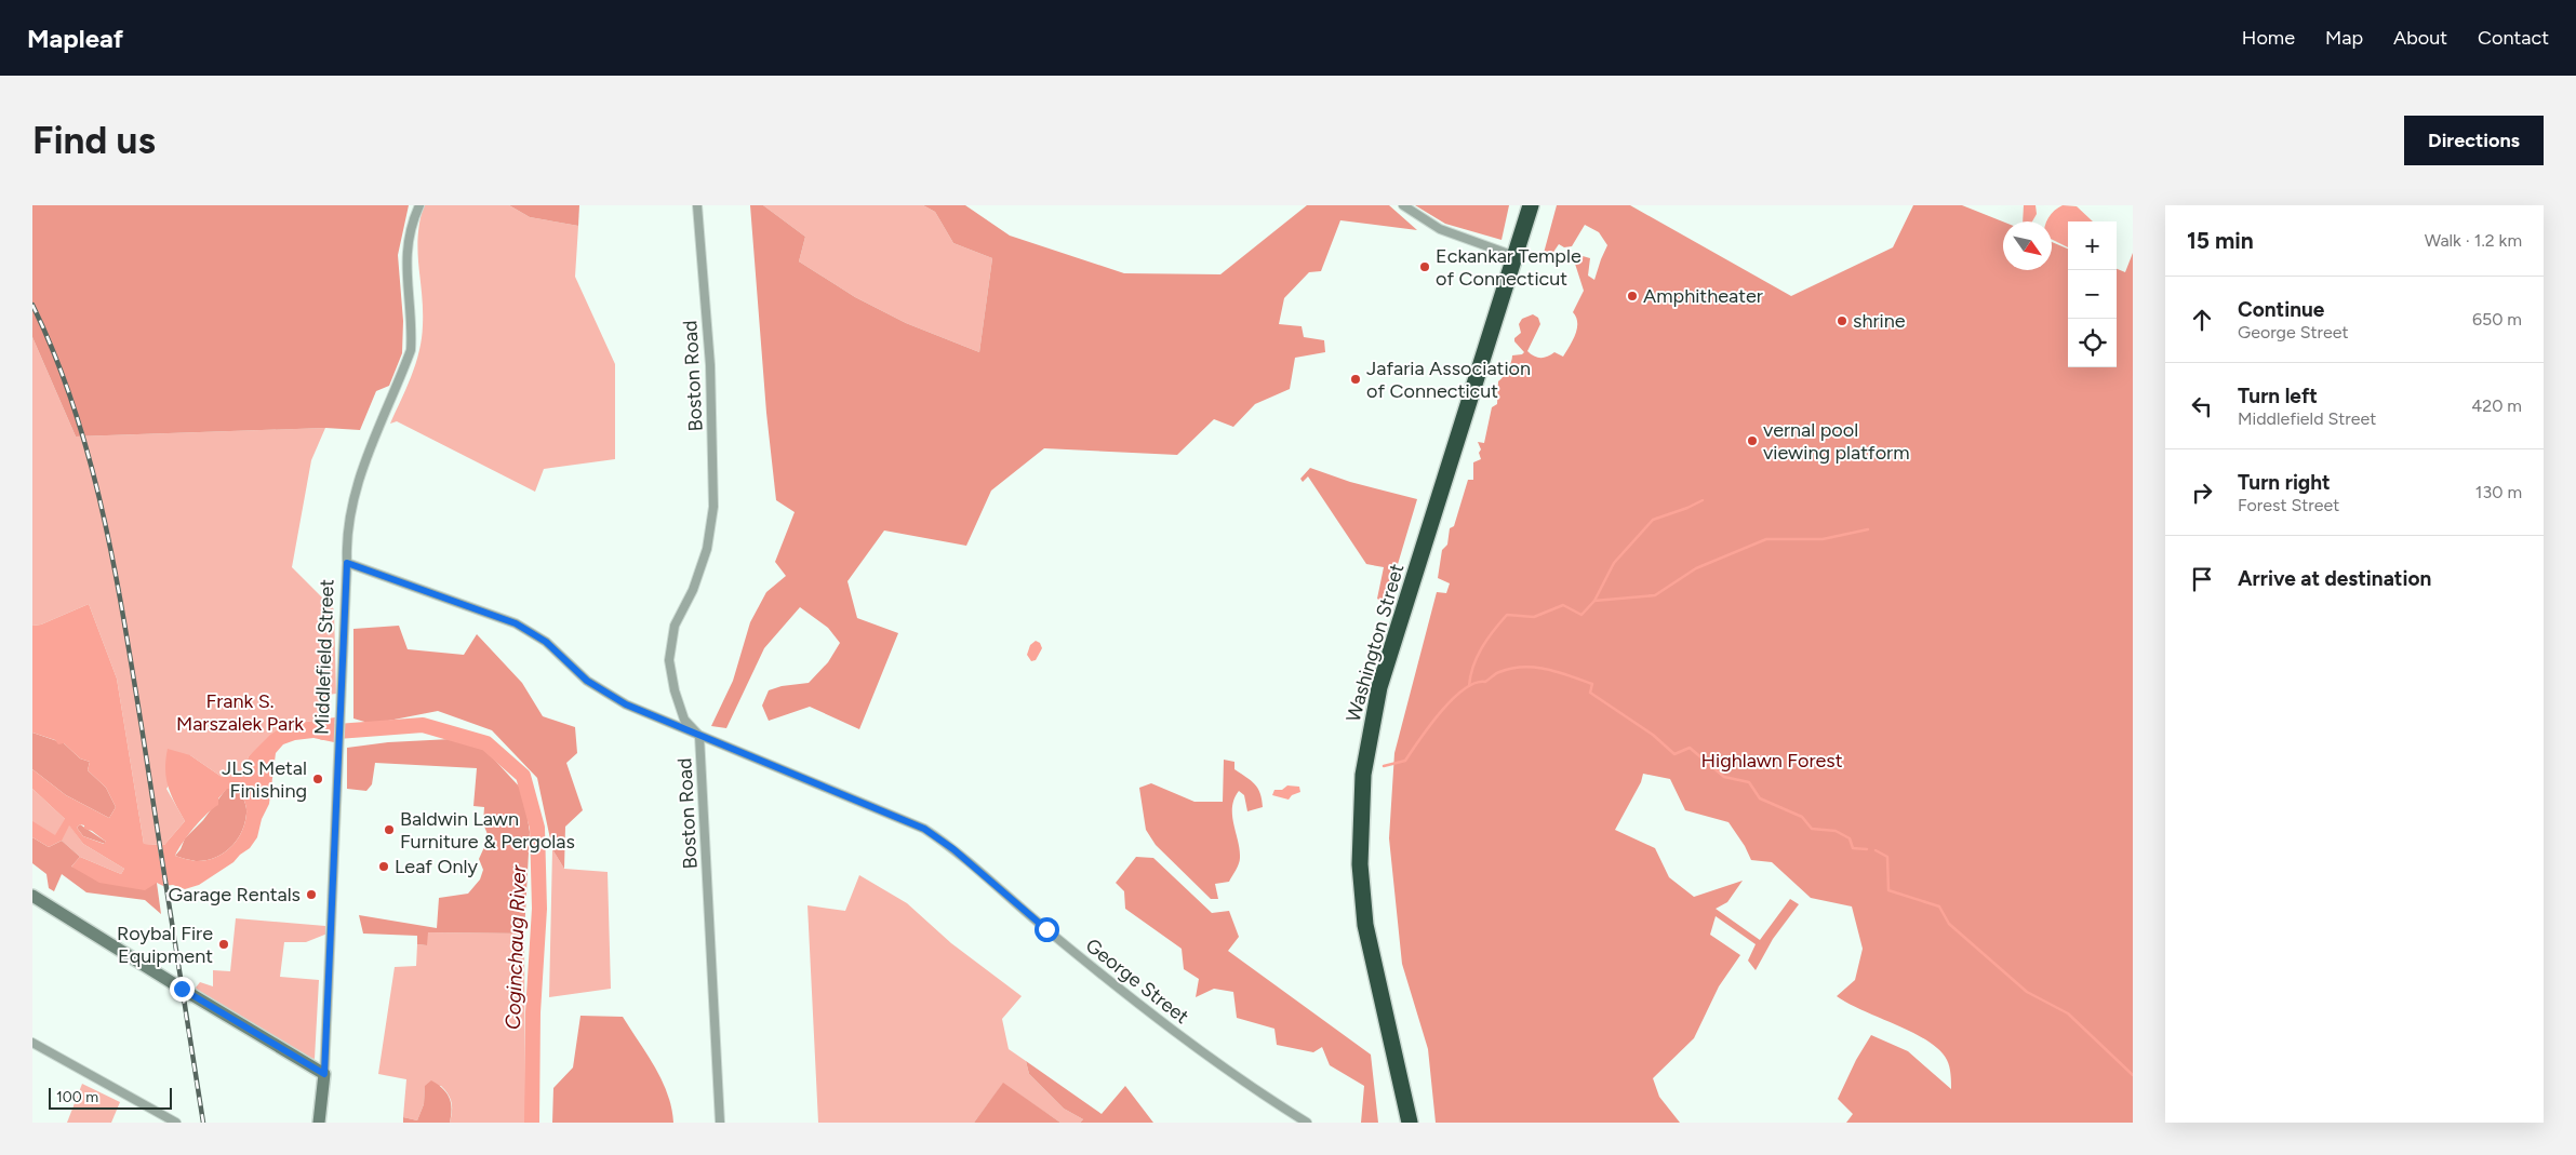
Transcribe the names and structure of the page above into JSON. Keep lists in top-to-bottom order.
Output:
{
  "streets": {
    "highway": ["Washington Street"],
    "main road": ["Middlefield Street"],
    "street": ["Boston Road", "George Street"]
  },
  "crossings": [
    ["Boston Road", "George Street"],
    ["Middlefield Street", "George Street"]
  ],
  "water": ["Coginchaug River"],
  "parks": ["Frank S. Marszalek Park", "Highlawn Forest"],
  "places": [
    "Eckankar Temple of Connecticut",
    "Amphitheater",
    "shrine",
    "Jafaria Association of Connecticut",
    "vernal pool viewing platform",
    "JLS Metal Finishing",
    "Baldwin Lawn Furniture & Pergolas",
    "Leaf Only",
    "Garage Rentals",
    "Roybal Fire Equipment"
  ],
  "scale_bar": "100 m",
  "north": "bottom right",
  "page": {
    "header": "Mapleaf",
    "nav": [
      "Home",
      "Map",
      "About",
      "Contact"
    ],
    "buttons": "Directions",
    "title": "Find us",
    "heading": ["15 min", "Walk · 1.2 km"],
    "map_buttons": ["+", "−"],
    "list": [
      ["Continue", "George Street", "650 m"],
      ["Turn left", "Middlefield Street", "420 m"],
      ["Turn right", "Forest Street", "130 m"],
      "Arrive at destination"
    ],
    "scale": "100 m"
  }
}
